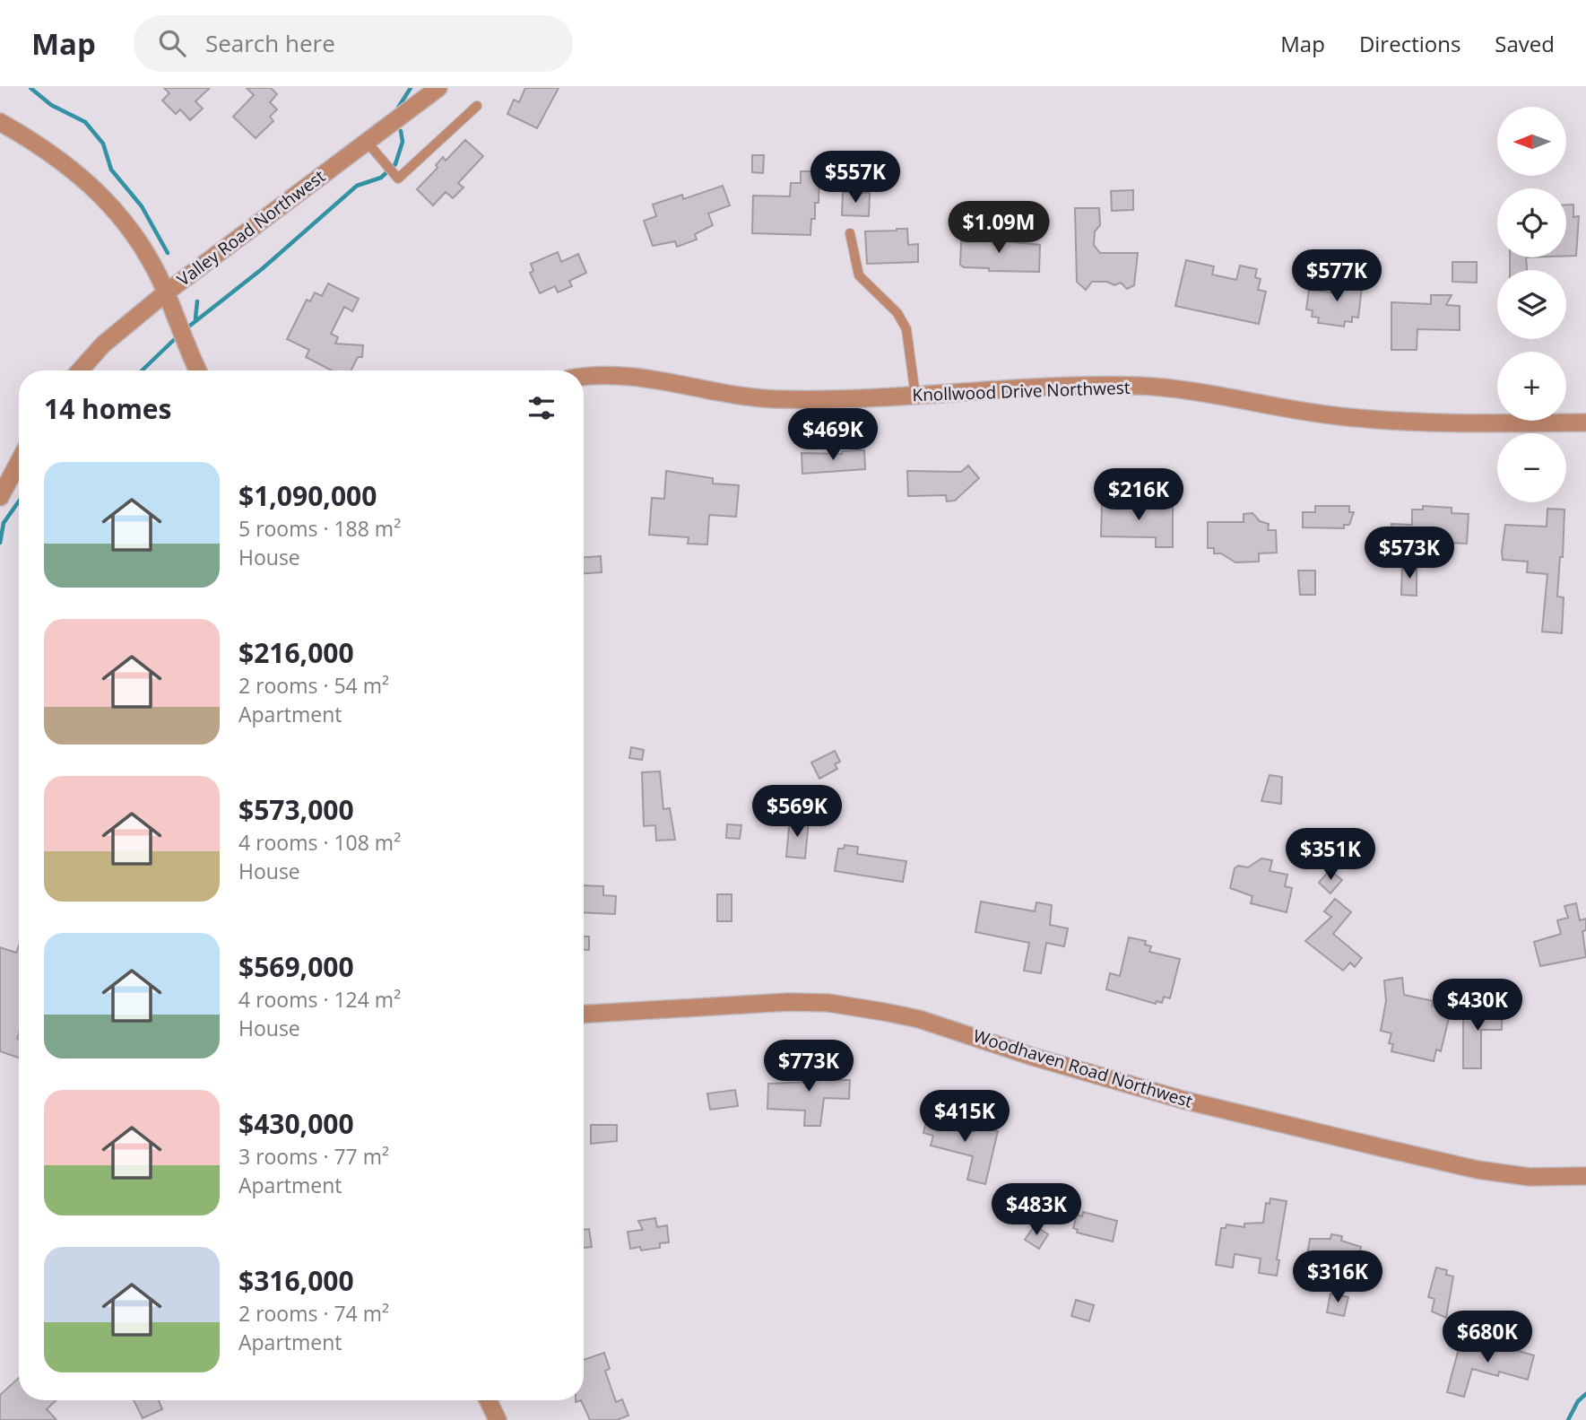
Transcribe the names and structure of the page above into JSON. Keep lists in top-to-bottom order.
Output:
{
  "streets": {
    "street": ["Valley Road Northwest", "Knollwood Drive Northwest", "Woodhaven Road Northwest"]
  },
  "north": "left",
  "page": {
    "header": "Map",
    "search": "Search here",
    "nav": ["Map", "Directions", "Saved"],
    "map_buttons": ["+", "−"],
    "price": [
      "$557K",
      "$1.09M",
      "$577K",
      "$469K",
      "$216K",
      "$573K",
      "$569K",
      "$351K",
      "$430K",
      "$773K",
      "$415K",
      "$483K",
      "$316K",
      "$680K"
    ],
    "heading": "14 homes",
    "list": [
      {
        "name": "$1,090,000",
        "note": "5 rooms · 188 m² · House"
      },
      {
        "name": "$216,000",
        "note": "2 rooms · 54 m² · Apartment"
      },
      {
        "name": "$573,000",
        "note": "4 rooms · 108 m² · House"
      },
      {
        "name": "$569,000",
        "note": "4 rooms · 124 m² · House"
      },
      {
        "name": "$430,000",
        "note": "3 rooms · 77 m² · Apartment"
      },
      {
        "name": "$316,000",
        "note": "2 rooms · 74 m² · Apartment"
      }
    ]
  }
}
